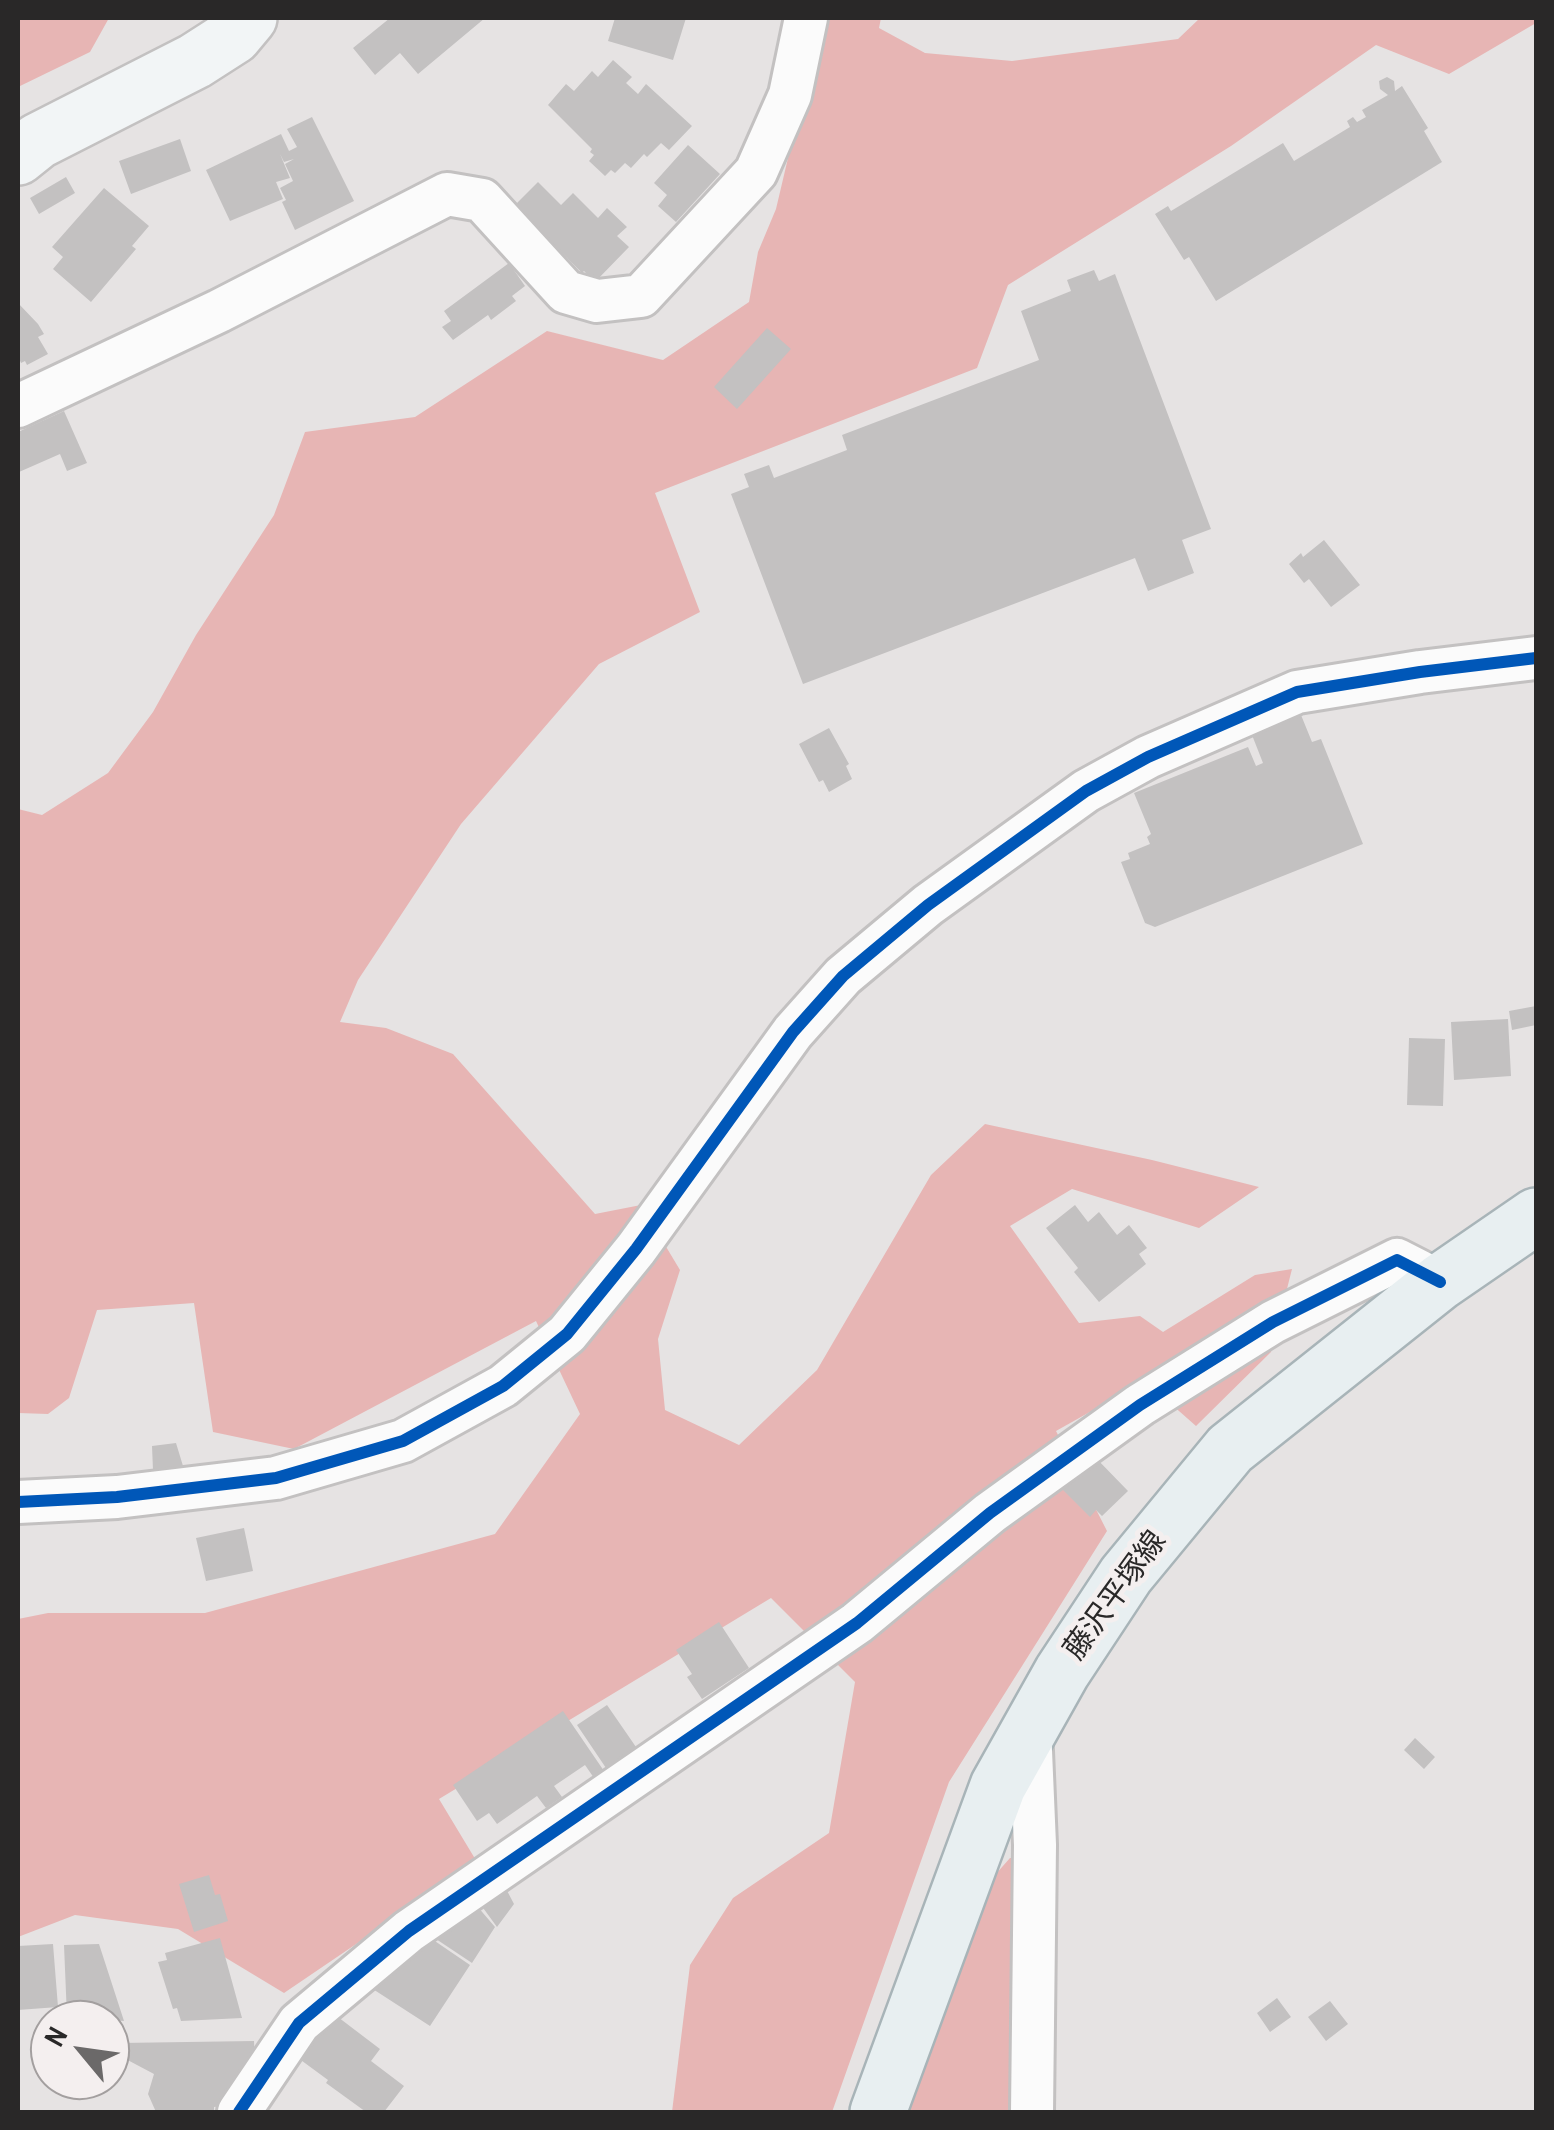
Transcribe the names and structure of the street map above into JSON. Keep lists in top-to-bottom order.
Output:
{
  "streets": {
    "main road": ["藤沢平塚線"]
  },
  "north": "top left"
}
